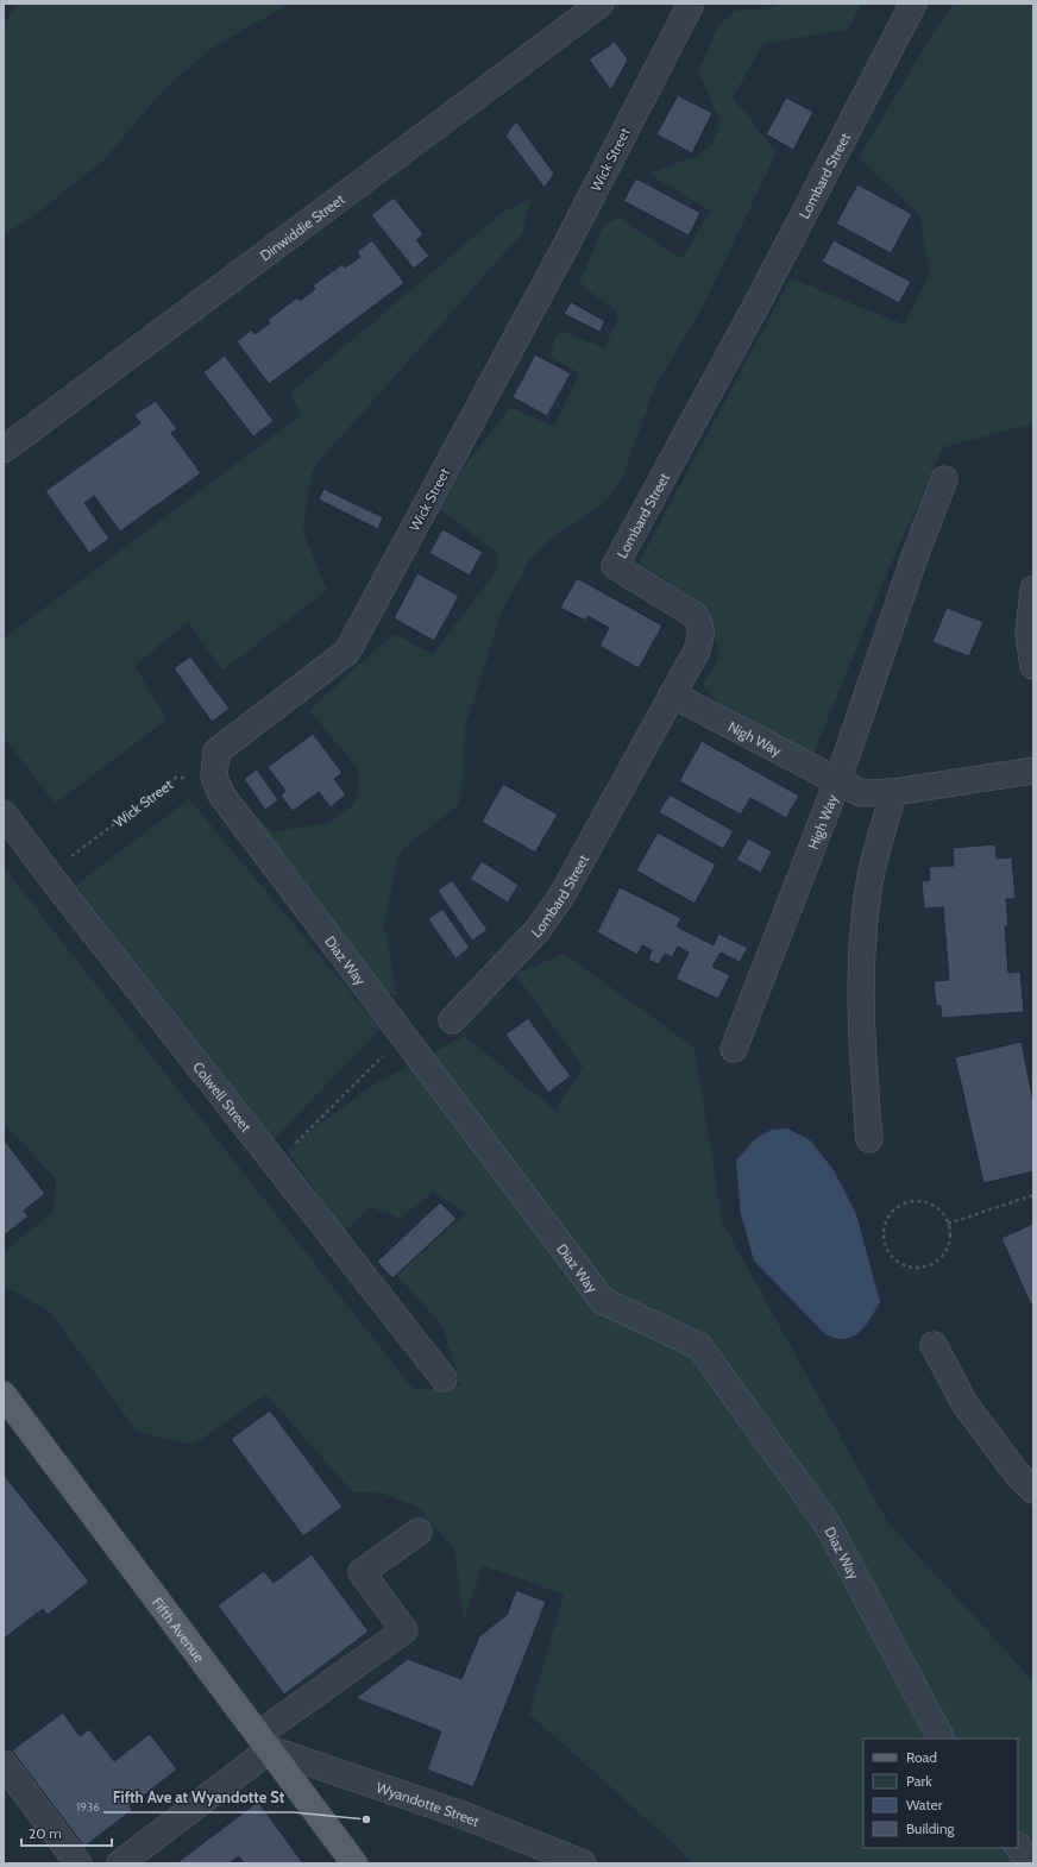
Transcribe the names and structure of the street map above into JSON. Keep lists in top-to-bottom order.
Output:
{
  "streets": {
    "main road": ["Fifth Avenue"],
    "street": [
      "Wick Street",
      "Lombard Street",
      "Dinwiddie Street",
      "Nigh Way",
      "High Way",
      "Diaz Way",
      "Colwell Street",
      "Wyandotte Street"
    ]
  },
  "crossings": [
    ["Wick Street", "Diaz Way"],
    ["Wick Street", "Colwell Street"],
    ["Lombard Street", "Nigh Way"],
    ["Nigh Way", "High Way"],
    ["Fifth Avenue", "Wyandotte Street"]
  ],
  "places": ["Fifth Ave at Wyandotte St"],
  "house_numbers": ["1936"],
  "legend": [
    "Road",
    "Park",
    "Water",
    "Building"
  ],
  "scale_bar": "20 m"
}
